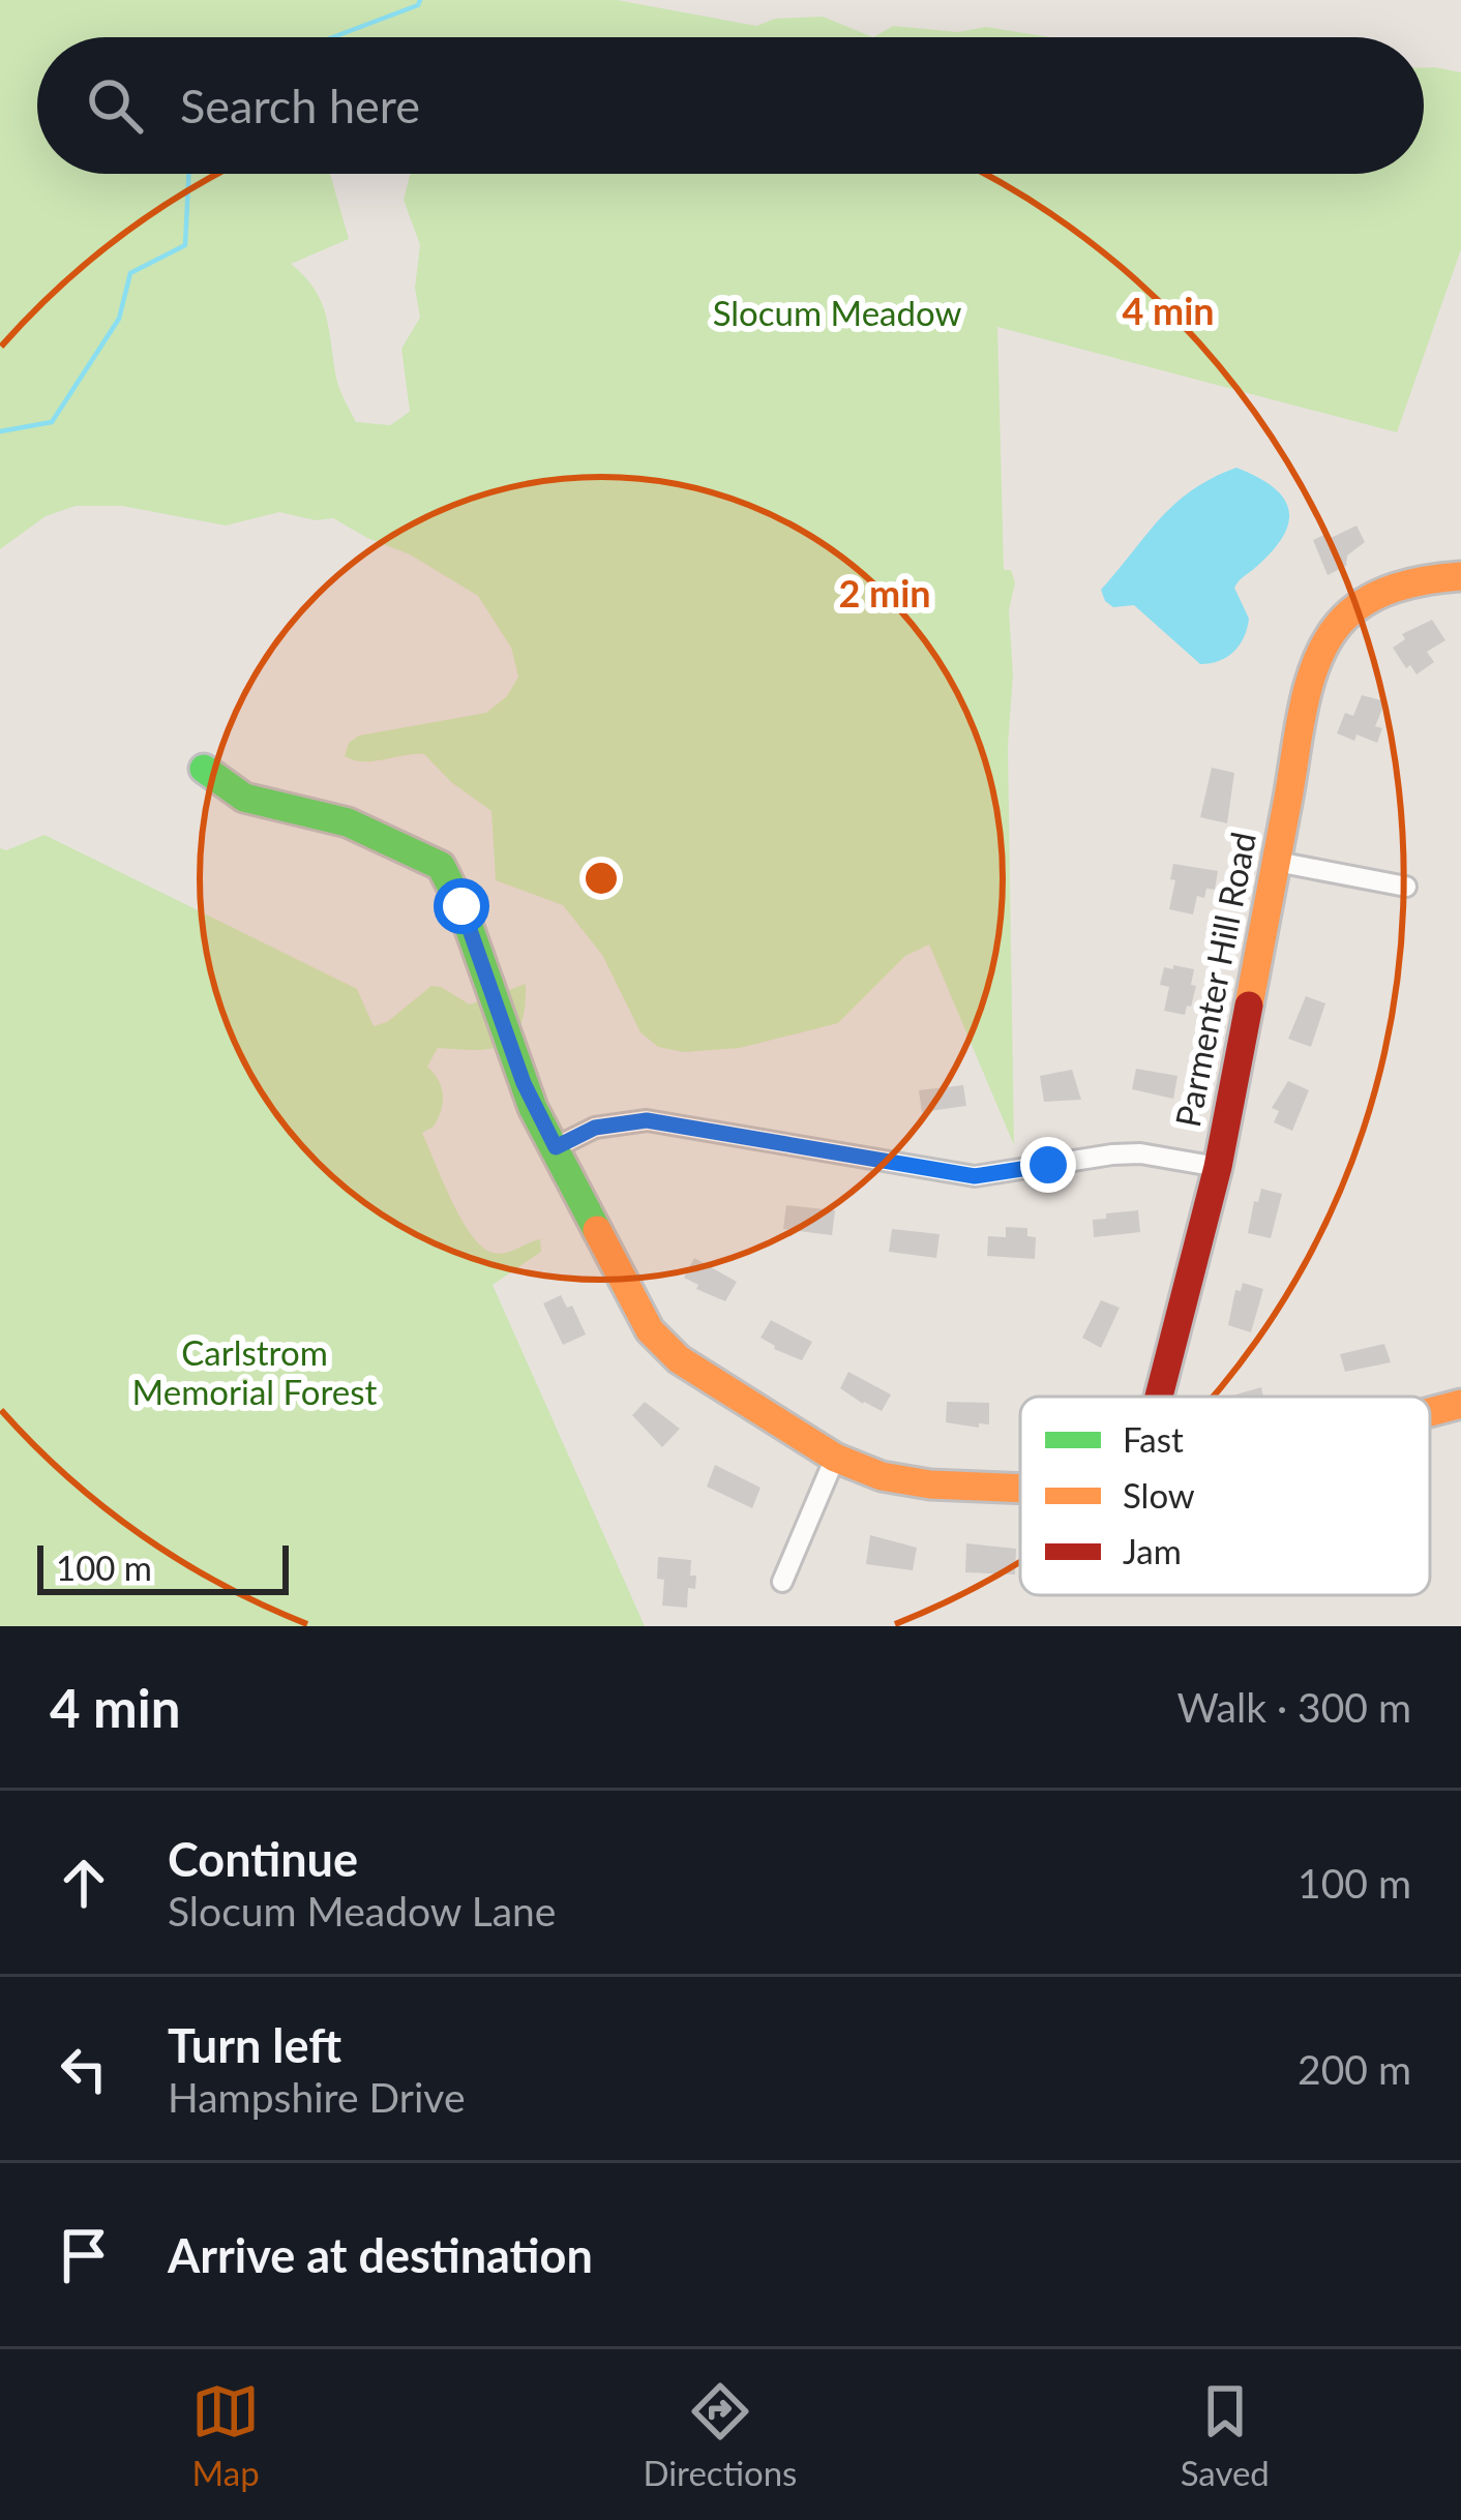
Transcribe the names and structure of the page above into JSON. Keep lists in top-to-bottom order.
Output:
{
  "streets": {
    "street": ["Parmenter Hill Road"]
  },
  "parks": ["Slocum Meadow", "Carlstrom Memorial Forest"],
  "legend": ["Fast", "Slow", "Jam"],
  "scale_bar": "100 m",
  "page": {
    "search": "Search here",
    "scale": "100 m",
    "heading": ["4 min", "Walk · 300 m"],
    "list": [
      ["Continue", "Slocum Meadow Lane", "100 m"],
      ["Turn left", "Hampshire Drive", "200 m"],
      "Arrive at destination"
    ],
    "nav": ["Map", "Directions", "Saved"]
  },
  "rings": ["4 min", "2 min"]
}
